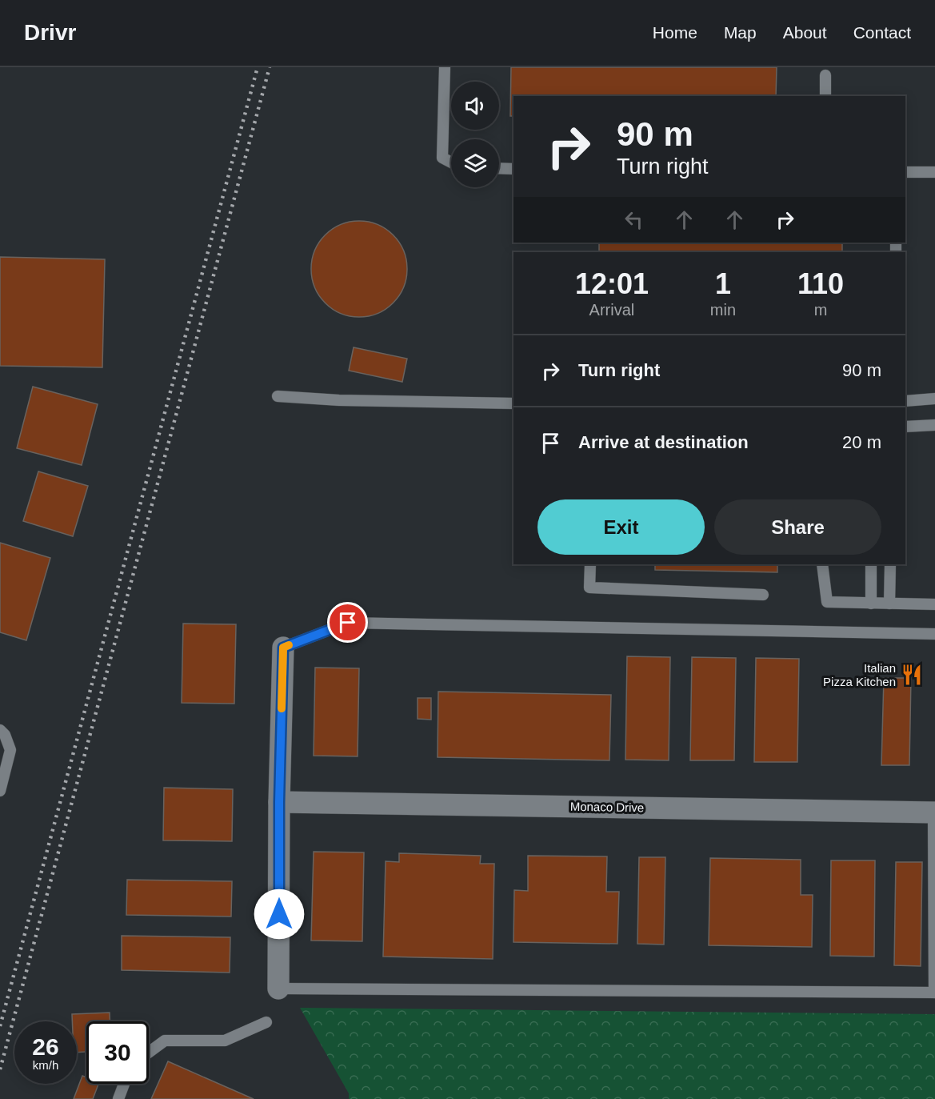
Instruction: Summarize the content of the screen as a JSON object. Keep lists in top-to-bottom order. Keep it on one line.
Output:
{"streets":{"street":["Monaco Drive"]},"places":{"restaurant":["Italian Pizza Kitchen"]},"page":{"header":"Drivr","nav":["Home","Map","About","Contact"],"turn":["90 m","Turn right"],"eta":["12:01","Arrival","1","min","110","m"],"list":[{"name":"Turn right","value":"90 m"},{"name":"Arrive at destination","value":"20 m"}],"buttons":["Exit","Share"],"speed":"26 km/h","limit":"30"}}
